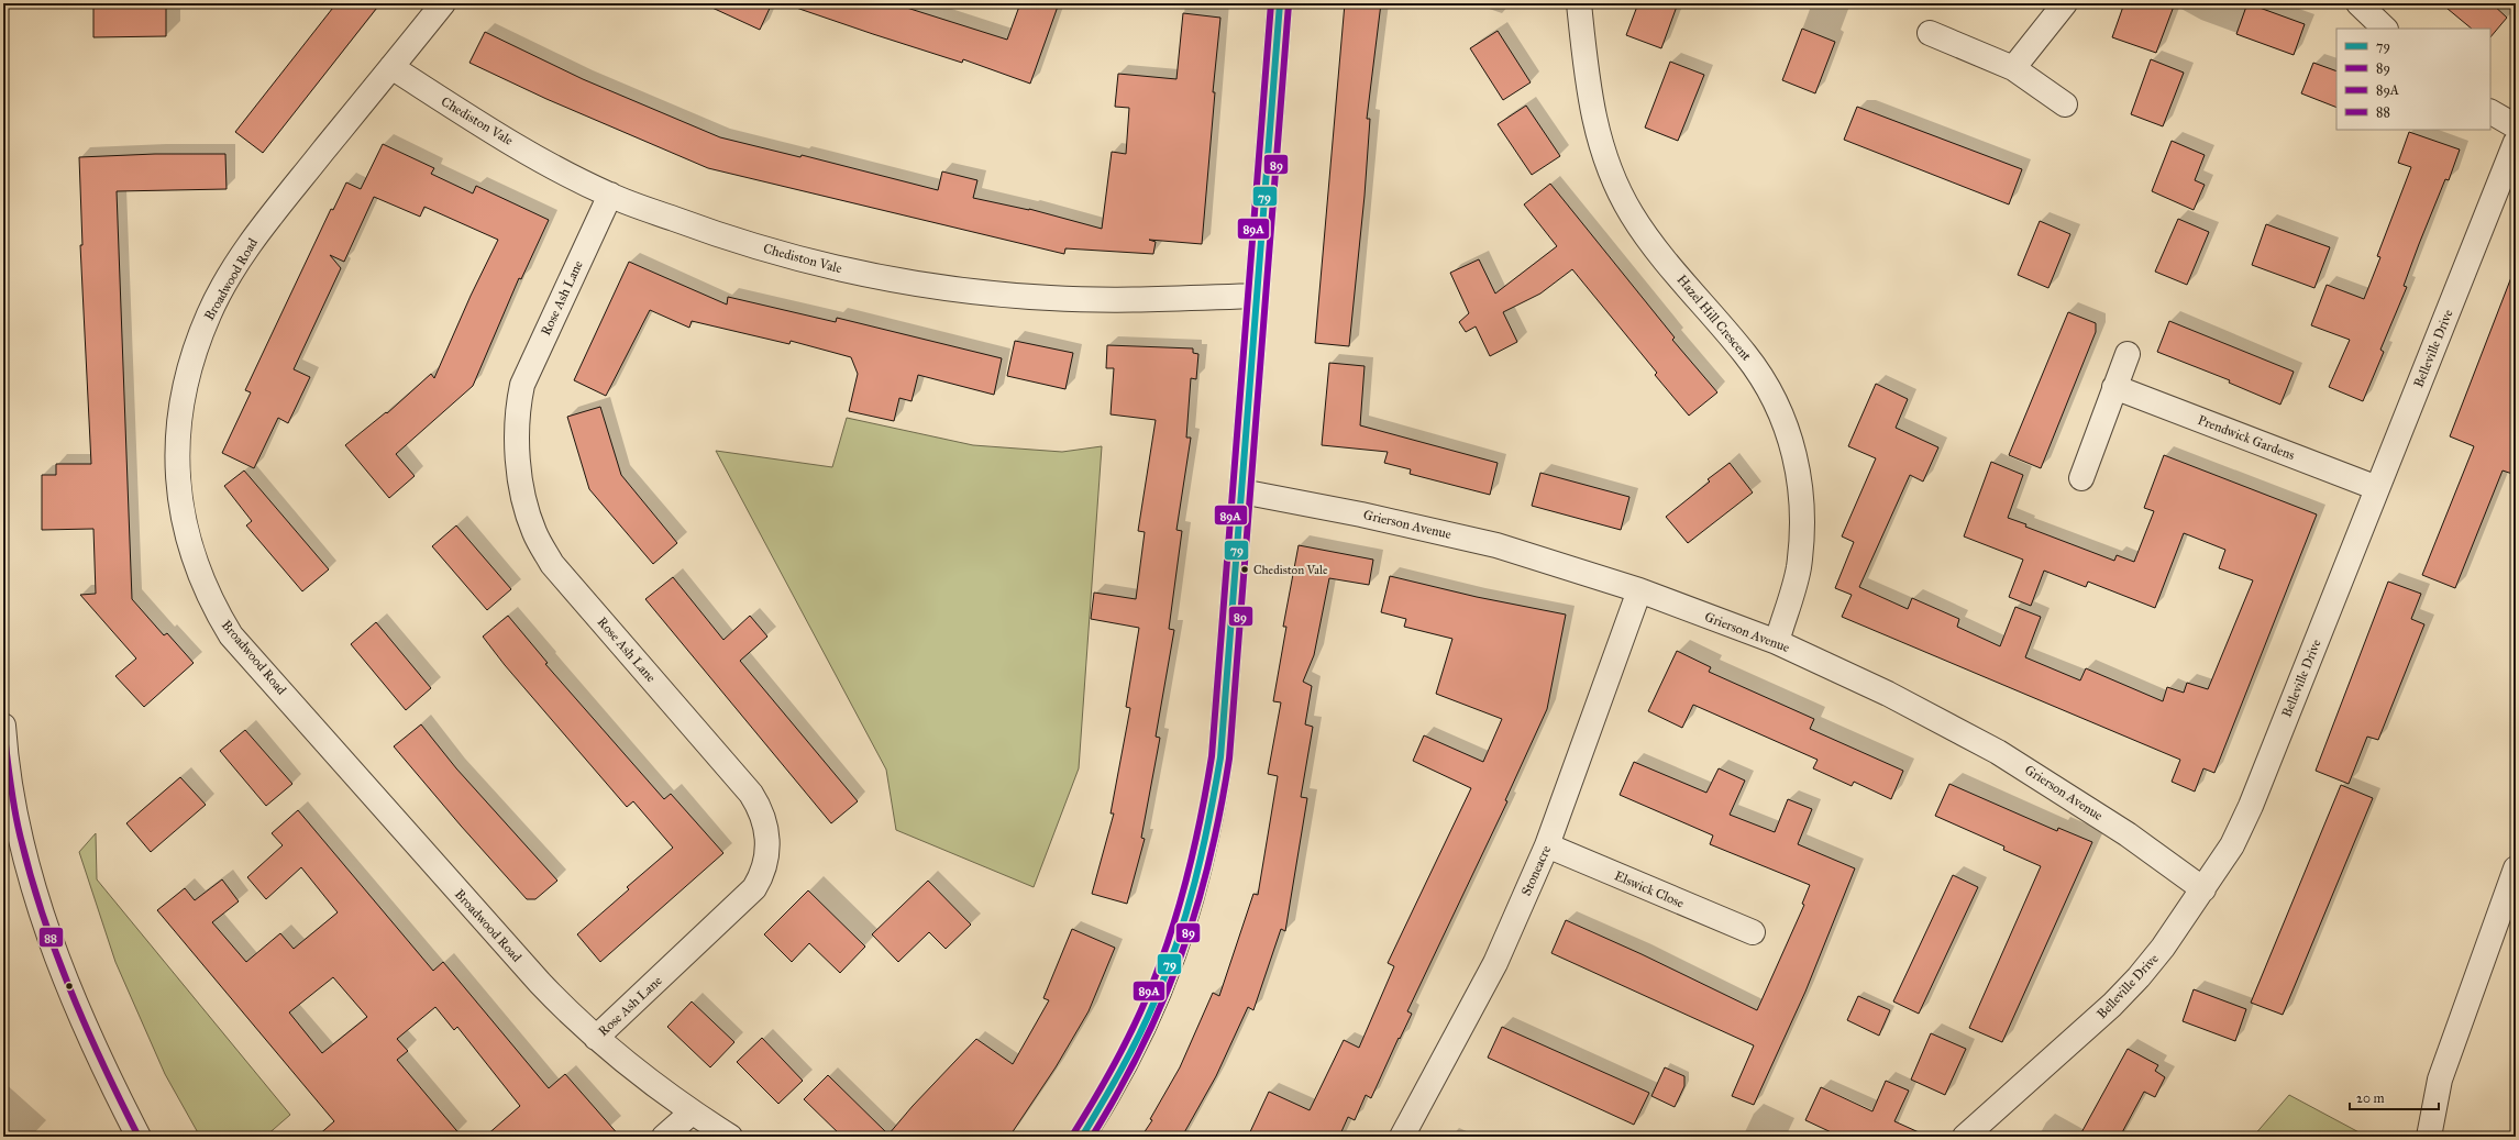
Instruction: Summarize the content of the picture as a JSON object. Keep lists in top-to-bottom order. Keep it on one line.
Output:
{"streets":{"street":["Chediston Vale","Broadwood Road","Rose Ash Lane","Hazel Hill Crescent","Belleville Drive","Prendwick Gardens","Grierson Avenue","Stoneacre","Elswick Close"]},"crossings":[["Chediston Vale","Broadwood Road"],["Chediston Vale","Rose Ash Lane"],["Broadwood Road","Rose Ash Lane"],["Hazel Hill Crescent","Grierson Avenue"],["Belleville Drive","Prendwick Gardens"],["Belleville Drive","Grierson Avenue"],["Grierson Avenue","Stoneacre"],["Stoneacre","Elswick Close"]],"places":["Chediston Vale"],"lines":["transit line 79","transit line 89A","transit line 89","transit line 88"],"legend":["79","89","89A","88"],"scale_bar":"20 m"}
